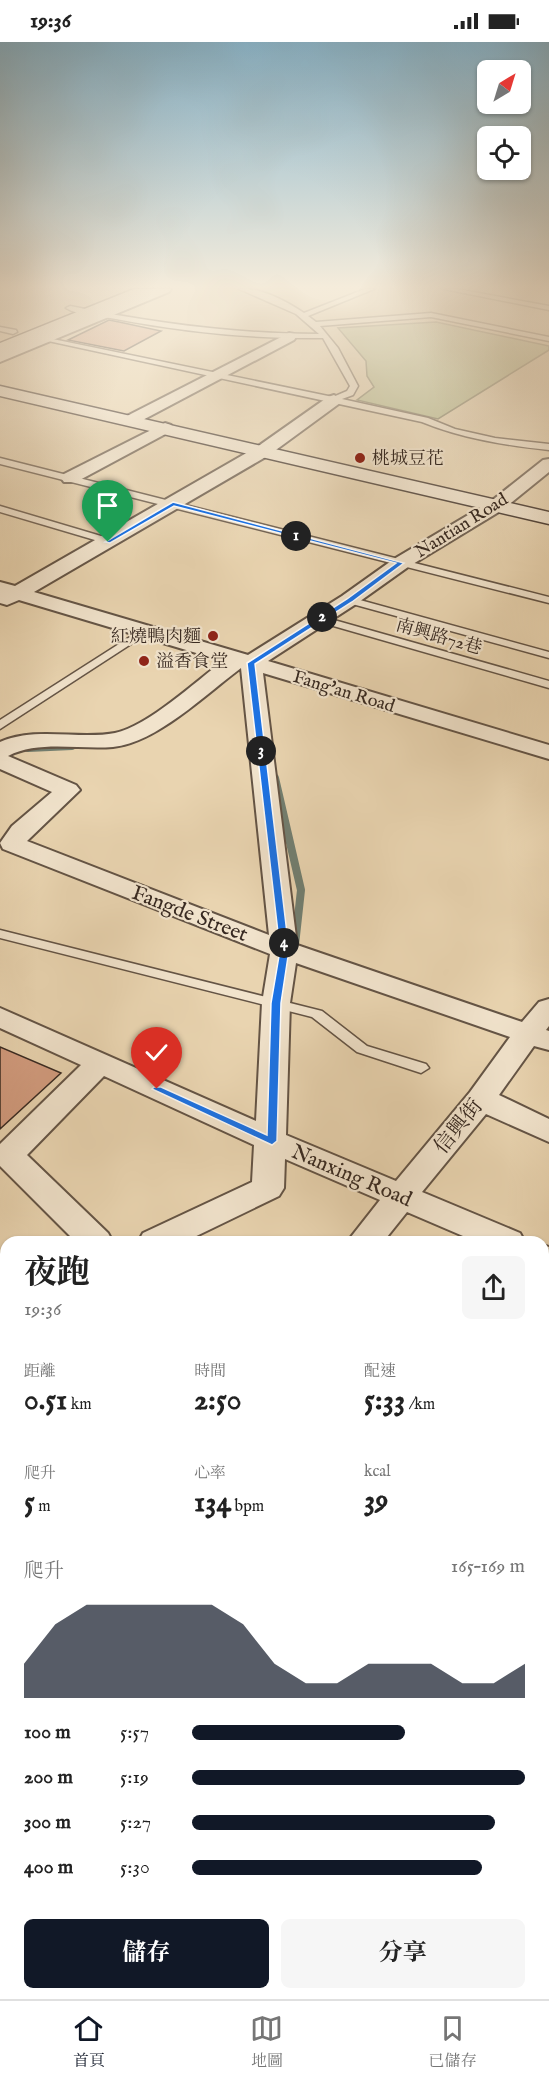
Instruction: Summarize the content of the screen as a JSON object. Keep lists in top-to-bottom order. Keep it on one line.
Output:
{"streets":{"street":["Nantian Road","Fang'an Road","Fangde Street","信興街","Nanxing Road"],"lane":["南興路72巷"]},"crossings":[["Nantian Road","南興路72巷"],["Nantian Road","Fang'an Road"],["Fangde Street","信興街"],["信興街","Nanxing Road"]],"places":["桃城豆花","紅燒鴨肉麵","溢香食堂"],"north":"top right","page":{"status":"19:36","pins":["1","2","3","4"],"heading":["夜跑","19:36"],"stats":[["距離","0.51 km"],["時間","2:50"],["配速","5:33 /km"],["爬升","5 m"],["心率","134 bpm"],["kcal","39"]],"chart":["爬升","165–169 m"],"list":[{"name":"100 m","note":"5:57"},{"name":"200 m","note":"5:19"},{"name":"300 m","note":"5:27"},{"name":"400 m","note":"5:30"}],"buttons":["儲存","分享"],"tabs":["首頁","地圖","已儲存"]}}
